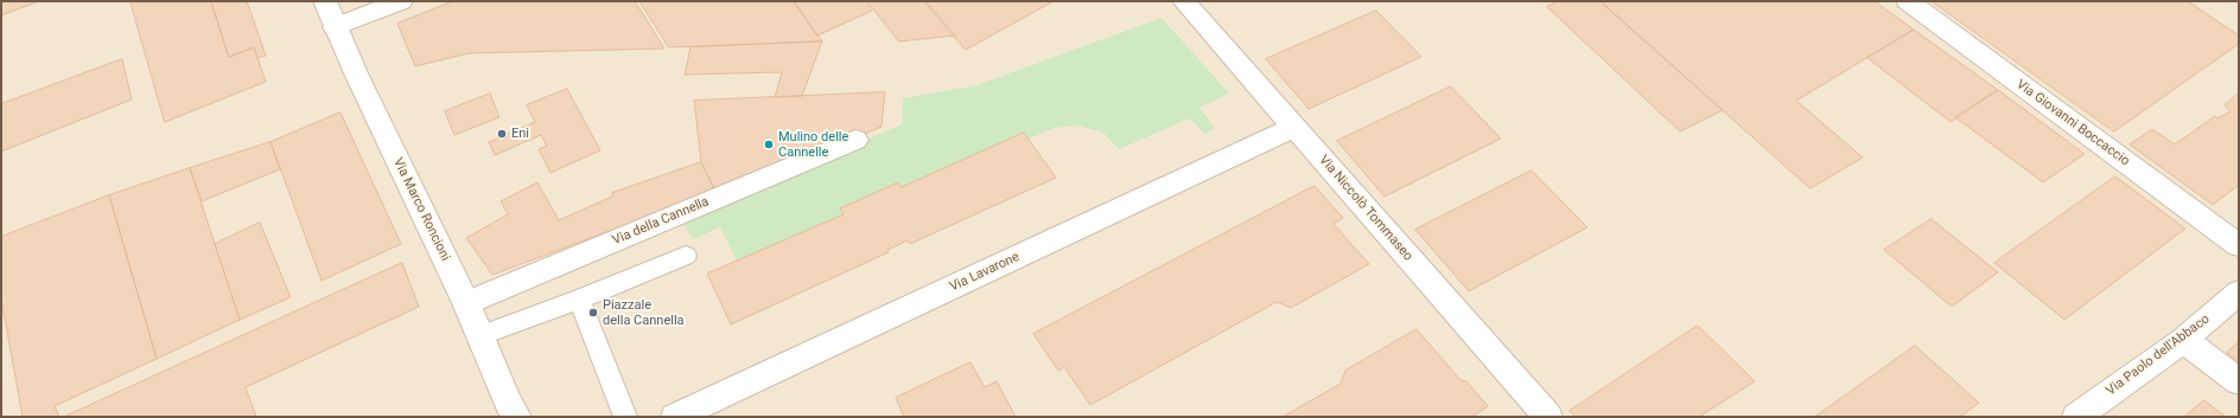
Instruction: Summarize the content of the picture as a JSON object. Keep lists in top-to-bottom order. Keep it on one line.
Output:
{"streets":{"street":["Via Giovanni Boccaccio","Via Niccolò Tommaseo","Via Marco Roncioni","Via della Cannella","Via Lavarone","Via Paolo dell'Abbaco"]},"crossings":[["Via Niccolò Tommaseo","Via Lavarone"],["Via Marco Roncioni","Via della Cannella"]],"places":["Eni","Mulino delle Cannelle","Piazzale della Cannella"]}
